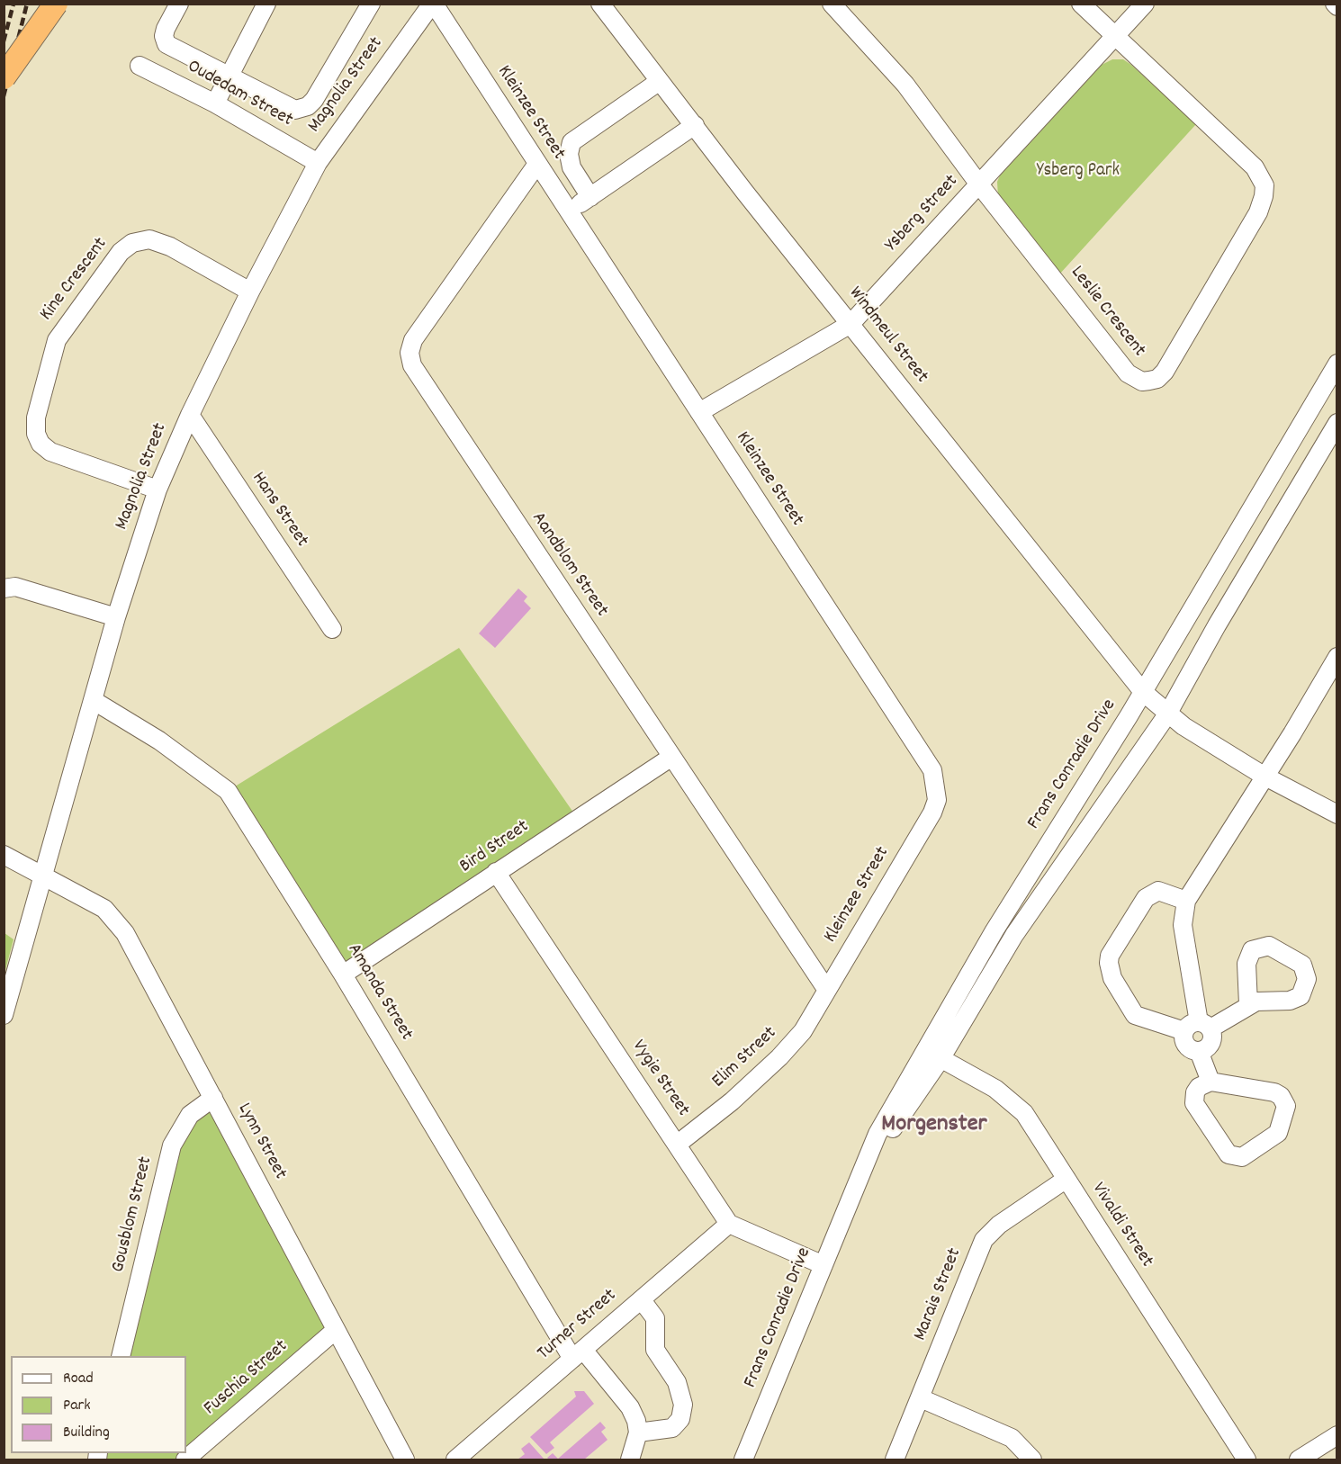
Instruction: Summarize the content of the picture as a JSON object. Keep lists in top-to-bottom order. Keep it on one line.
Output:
{"streets":{"street":["Magnolia Street","Oudedam Street","Kleinzee Street","Ysberg Street","Kine Crescent","Leslie Crescent","Windmeul Street","Hans Street","Aandblom Street","Frans Conradie Drive","Bird Street","Amanda Street","Elim Street","Vygie Street","Lynn Street","Gousblom Street","Vivaldi Street","Marais Street","Turner Street","Fuschia Street"]},"crossings":[["Magnolia Street","Oudedam Street"],["Magnolia Street","Kleinzee Street"],["Magnolia Street","Kine Crescent"],["Magnolia Street","Hans Street"],["Magnolia Street","Amanda Street"],["Magnolia Street","Lynn Street"],["Kleinzee Street","Ysberg Street"],["Kleinzee Street","Aandblom Street"],["Kleinzee Street","Elim Street"],["Ysberg Street","Leslie Crescent"],["Ysberg Street","Windmeul Street"],["Windmeul Street","Frans Conradie Drive"],["Aandblom Street","Bird Street"],["Aandblom Street","Elim Street"],["Frans Conradie Drive","Vivaldi Street"],["Bird Street","Amanda Street"],["Bird Street","Vygie Street"],["Amanda Street","Turner Street"],["Elim Street","Vygie Street"],["Vygie Street","Turner Street"],["Lynn Street","Gousblom Street"],["Lynn Street","Fuschia Street"],["Vivaldi Street","Marais Street"]],"districts":["Morgenster"],"parks":["Ysberg Park"],"legend":["Road","Park","Building"]}
